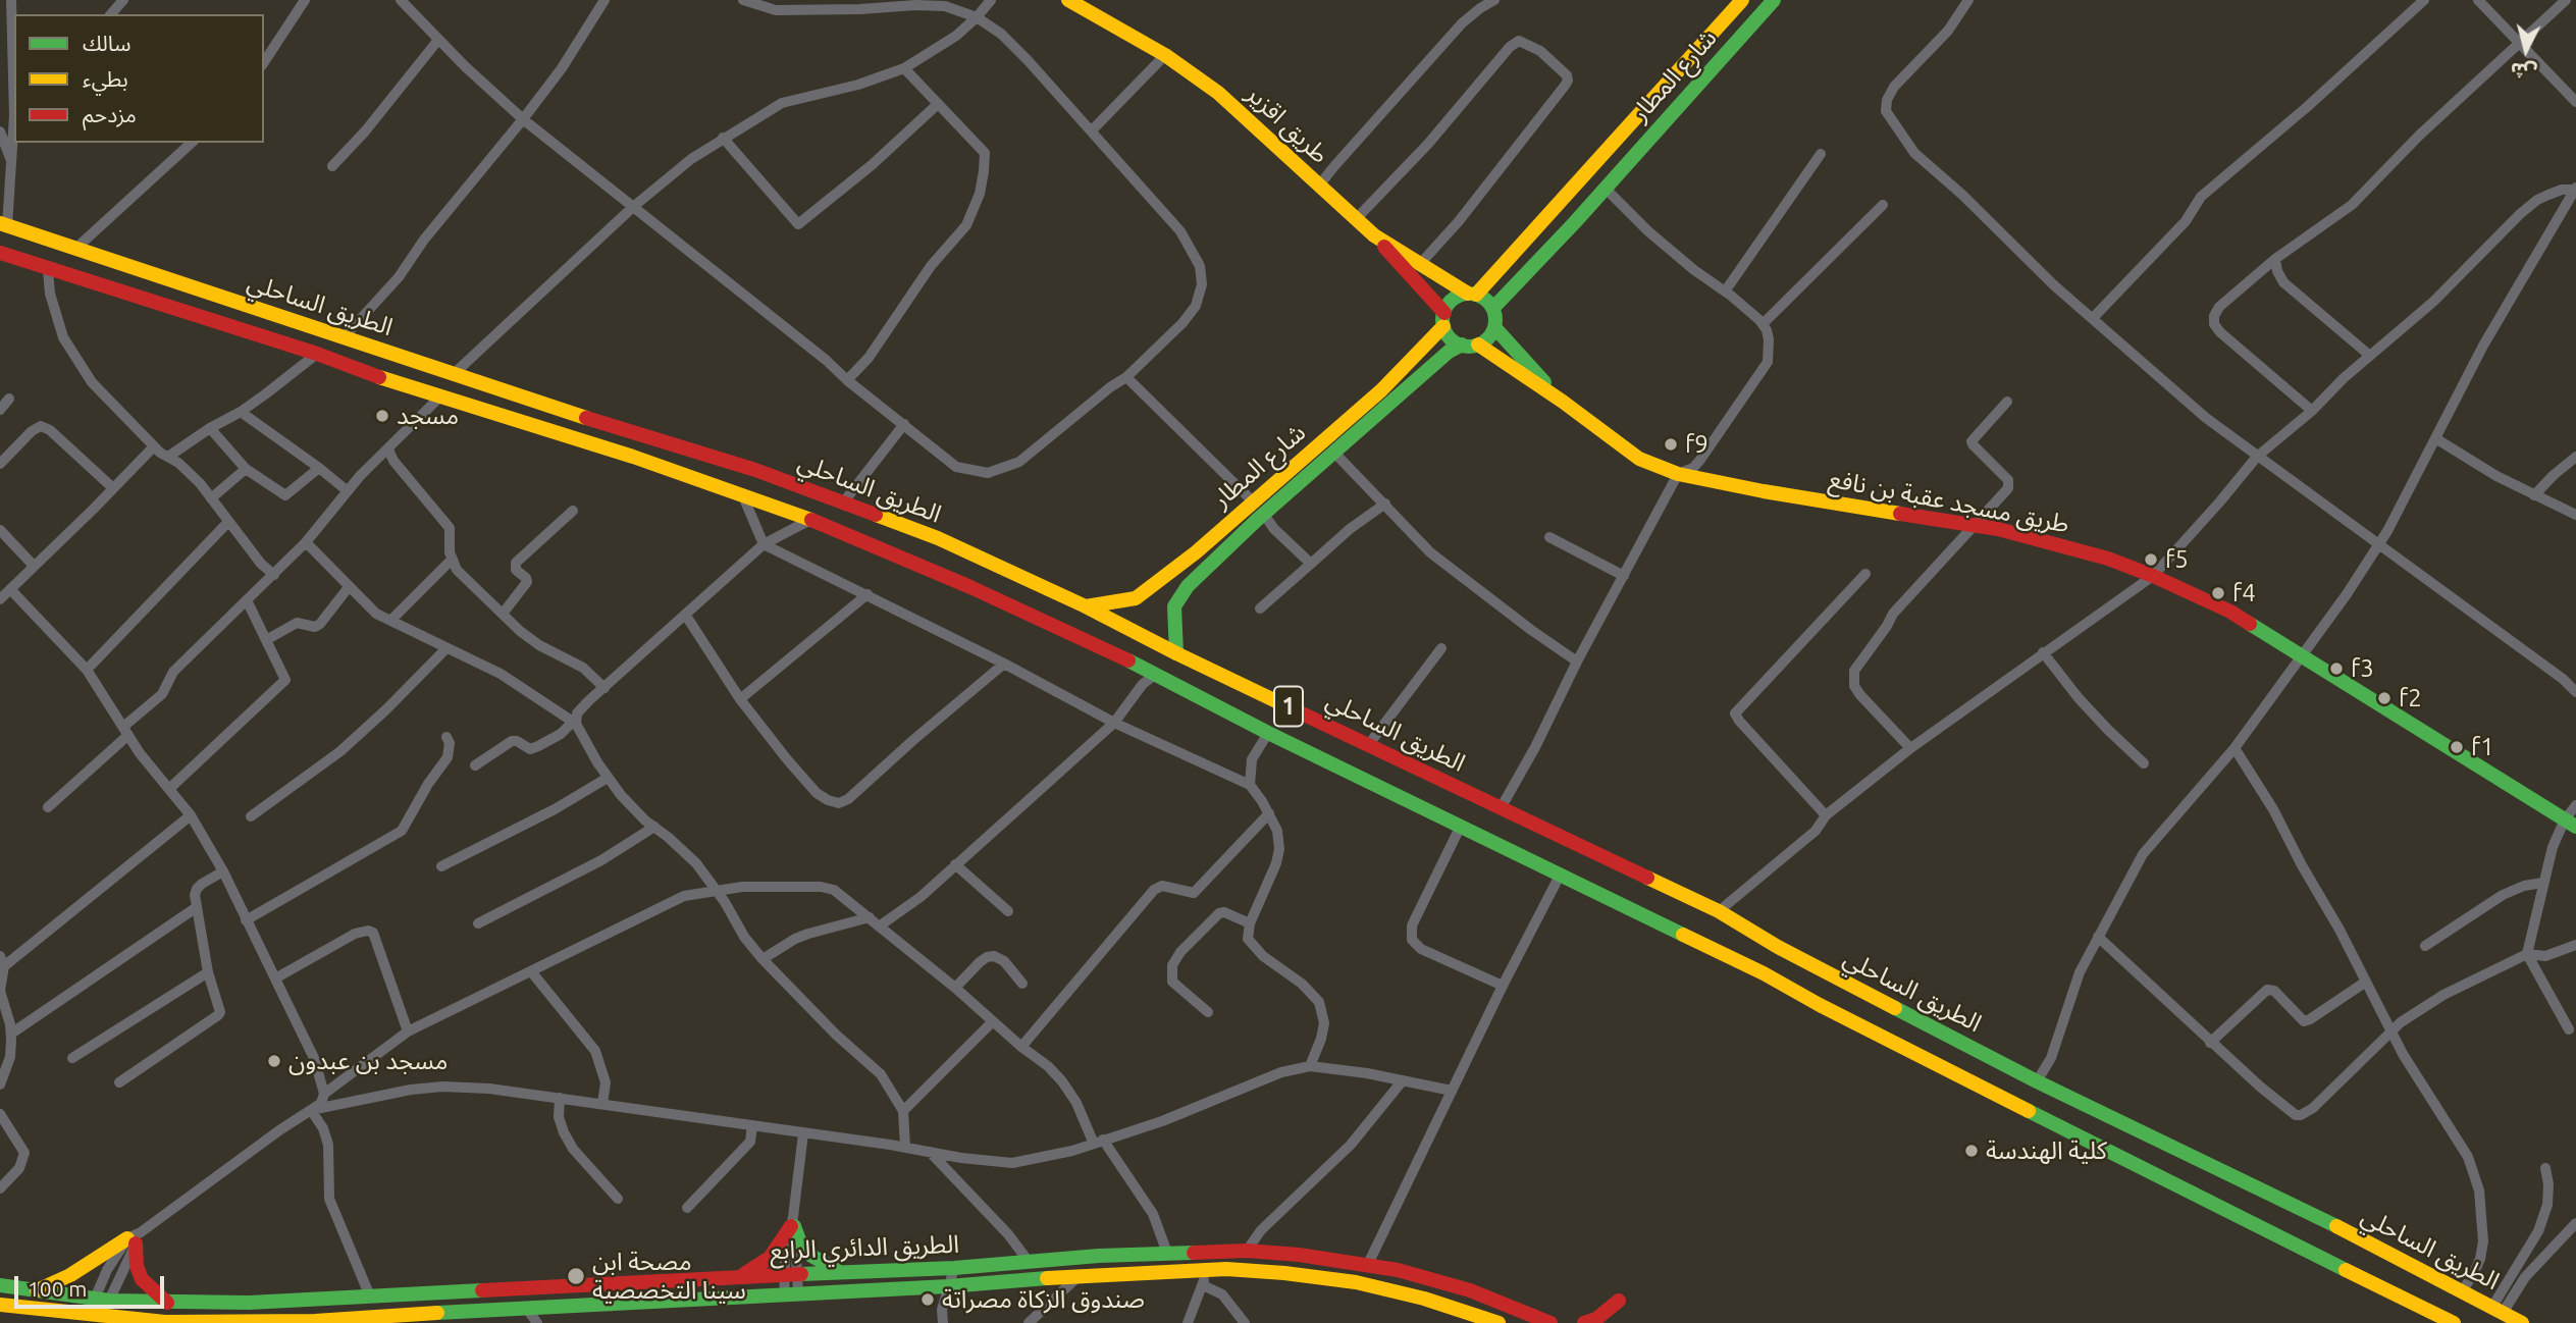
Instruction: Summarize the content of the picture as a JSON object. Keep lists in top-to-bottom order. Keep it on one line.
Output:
{"streets":{"main road":["شارع المطار","طريق اقزير","الطريق الساحلي","طريق مسجد عقبة بن نافع","1","الطريق الدائري الرابع"]},"crossings":[["شارع المطار","طريق اقزير"],["شارع المطار","الطريق الساحلي"],["شارع المطار","طريق مسجد عقبة بن نافع"],["طريق اقزير","طريق مسجد عقبة بن نافع"]],"places":["مسجد","f9","f5","f4","f3","f2","f1","مسجد بن عبدون","كلية الهندسة","مصحة ابن سينا التخصصية","صندوق الزكاة مصراتة"],"legend":["سالك","بطيء","مزدحم"],"scale_bar":"100 m","north":"bottom"}
